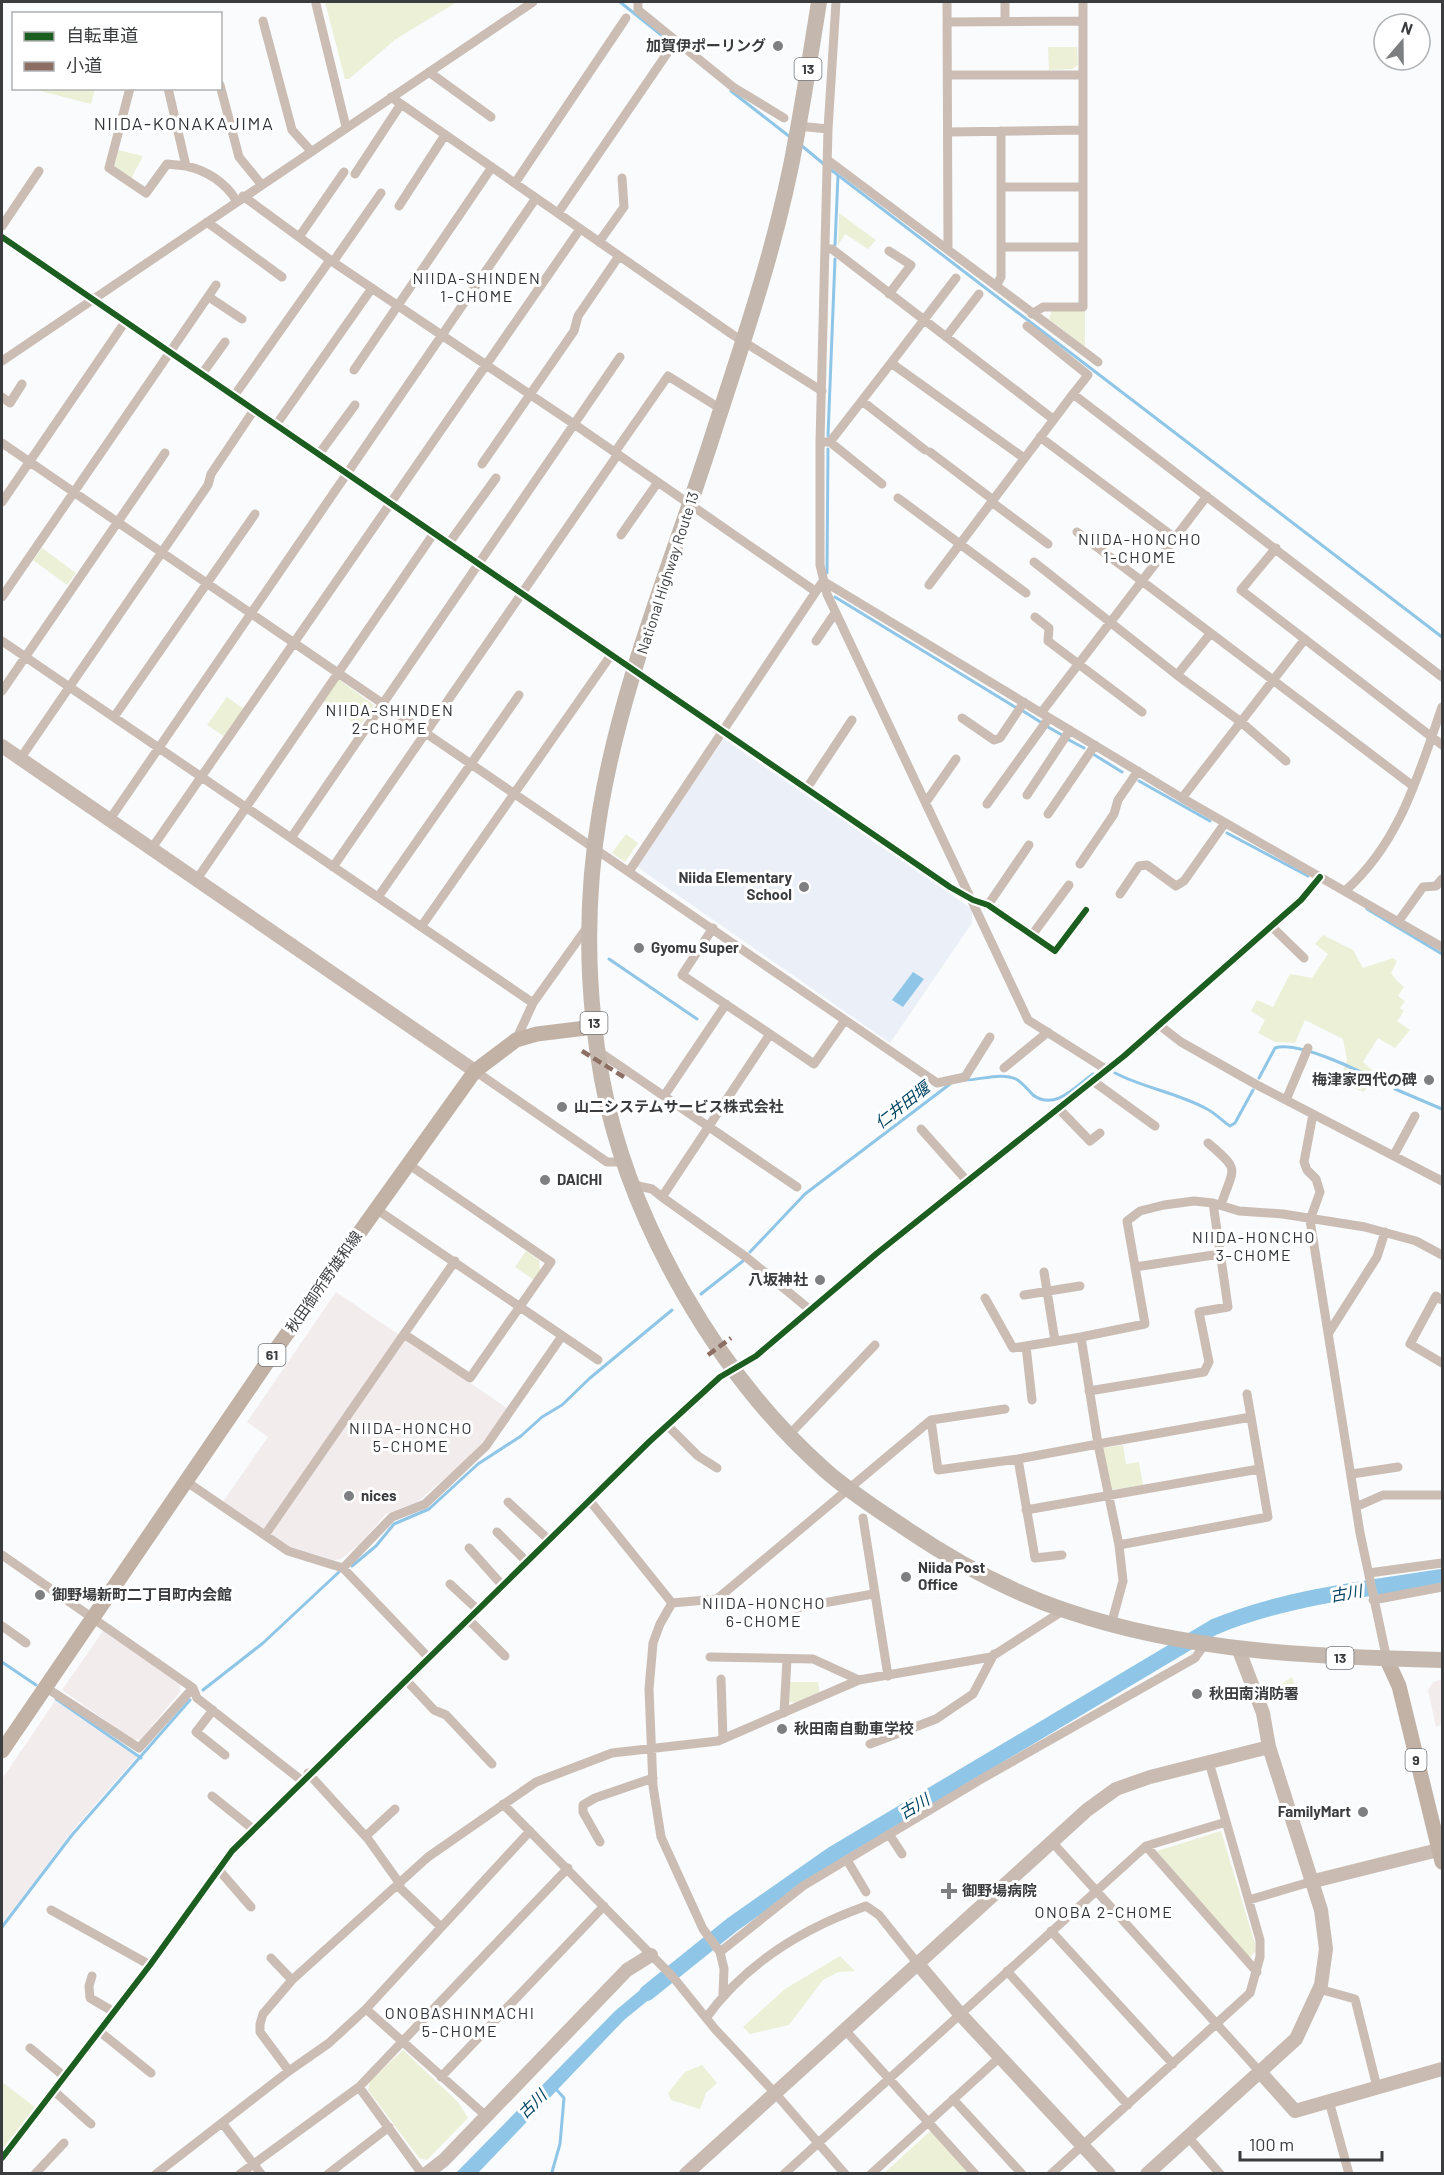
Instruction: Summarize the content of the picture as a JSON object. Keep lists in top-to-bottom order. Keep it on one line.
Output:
{"streets":{"highway":["13","National Highway Route 13"],"main road":["秋田御所野雄和線","61","9"]},"crossings":[["National Highway Route 13","秋田御所野雄和線"],["National Highway Route 13","9"]],"districts":["NIIDA-KONAKAJIMA","NIIDA-SHINDEN 1-CHOME","NIIDA-HONCHO 1-CHOME","NIIDA-SHINDEN 2-CHOME","NIIDA-HONCHO 3-CHOME","NIIDA-HONCHO 5-CHOME","NIIDA-HONCHO 6-CHOME","ONOBA 2-CHOME","ONOBASHINMACHI 5-CHOME"],"water":["仁井田堰","古川"],"places":{"other":["加賀伊ポーリング","Niida Elementary School","Gyomu Super","梅津家四代の碑","山二システムサービス株式会社","DAICHI","八坂神社","nices","Niida Post Office","御野場新町二丁目町内会館","秋田南消防署","秋田南自動車学校","FamilyMart"],"health":["御野場病院"]},"legend":["自転車道","小道"],"scale_bar":"100 m","north":"top"}
